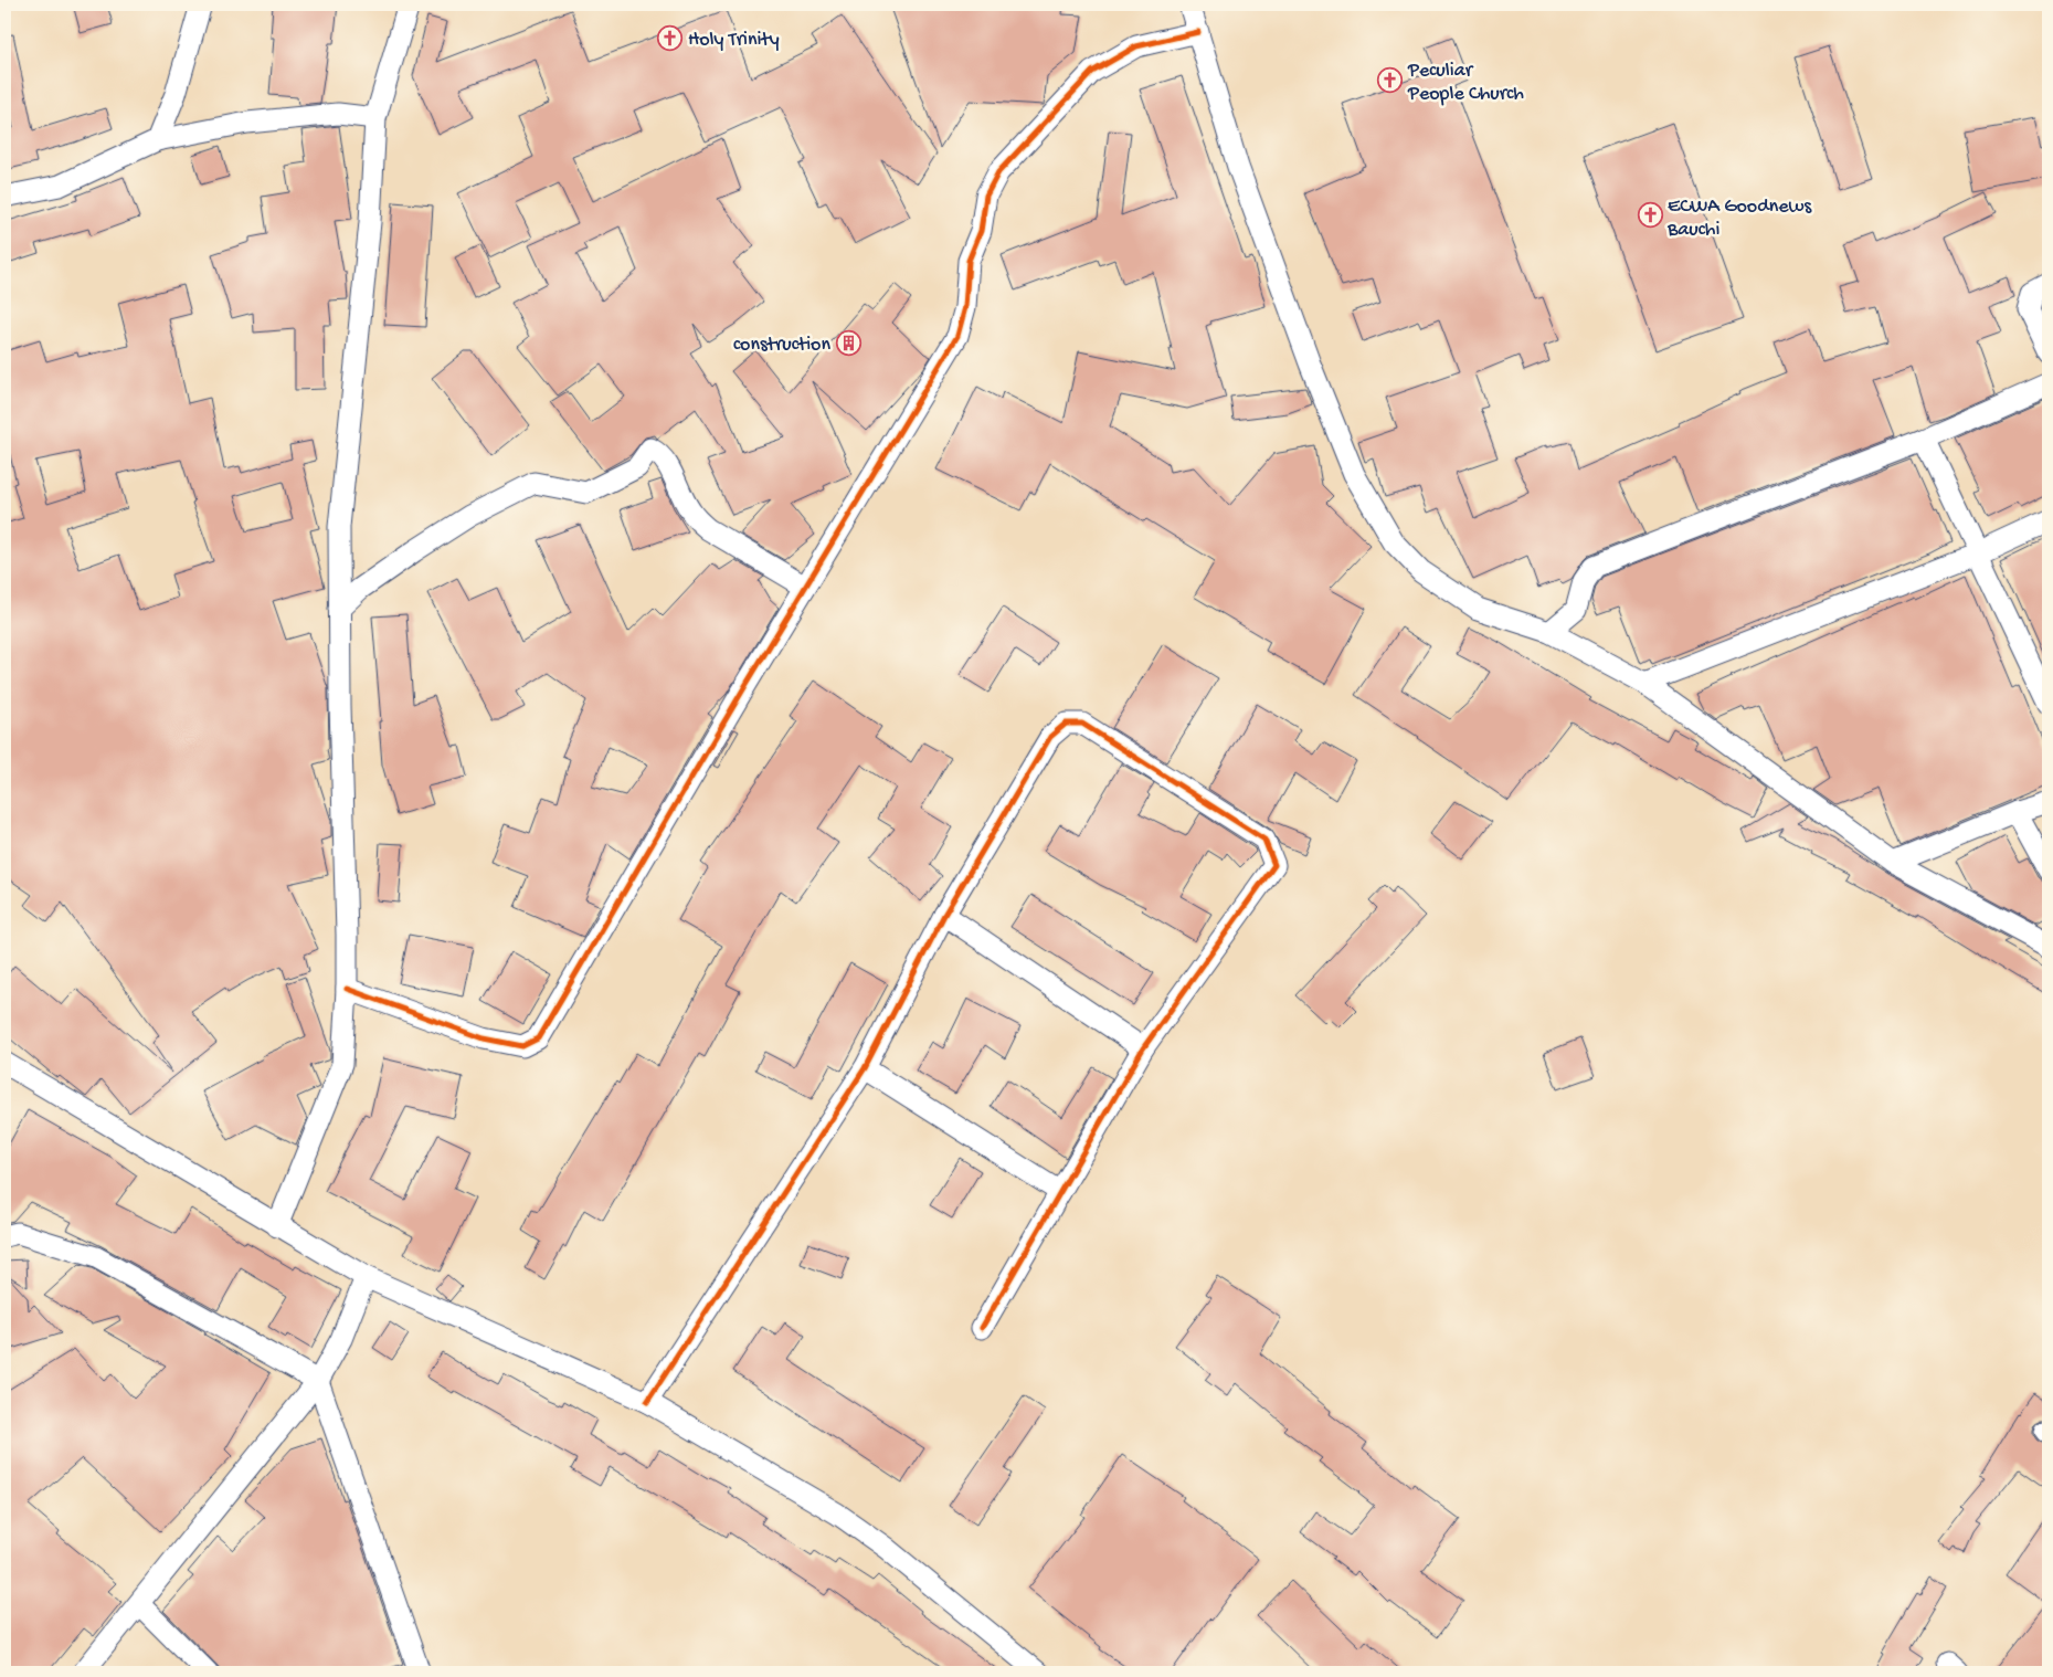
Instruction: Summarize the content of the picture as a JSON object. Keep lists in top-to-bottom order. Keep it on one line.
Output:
{"places":{"church":["Holy Trinity","Peculiar People Church","ECWA Goodnews Bauchi"],"building":["construction"]}}
